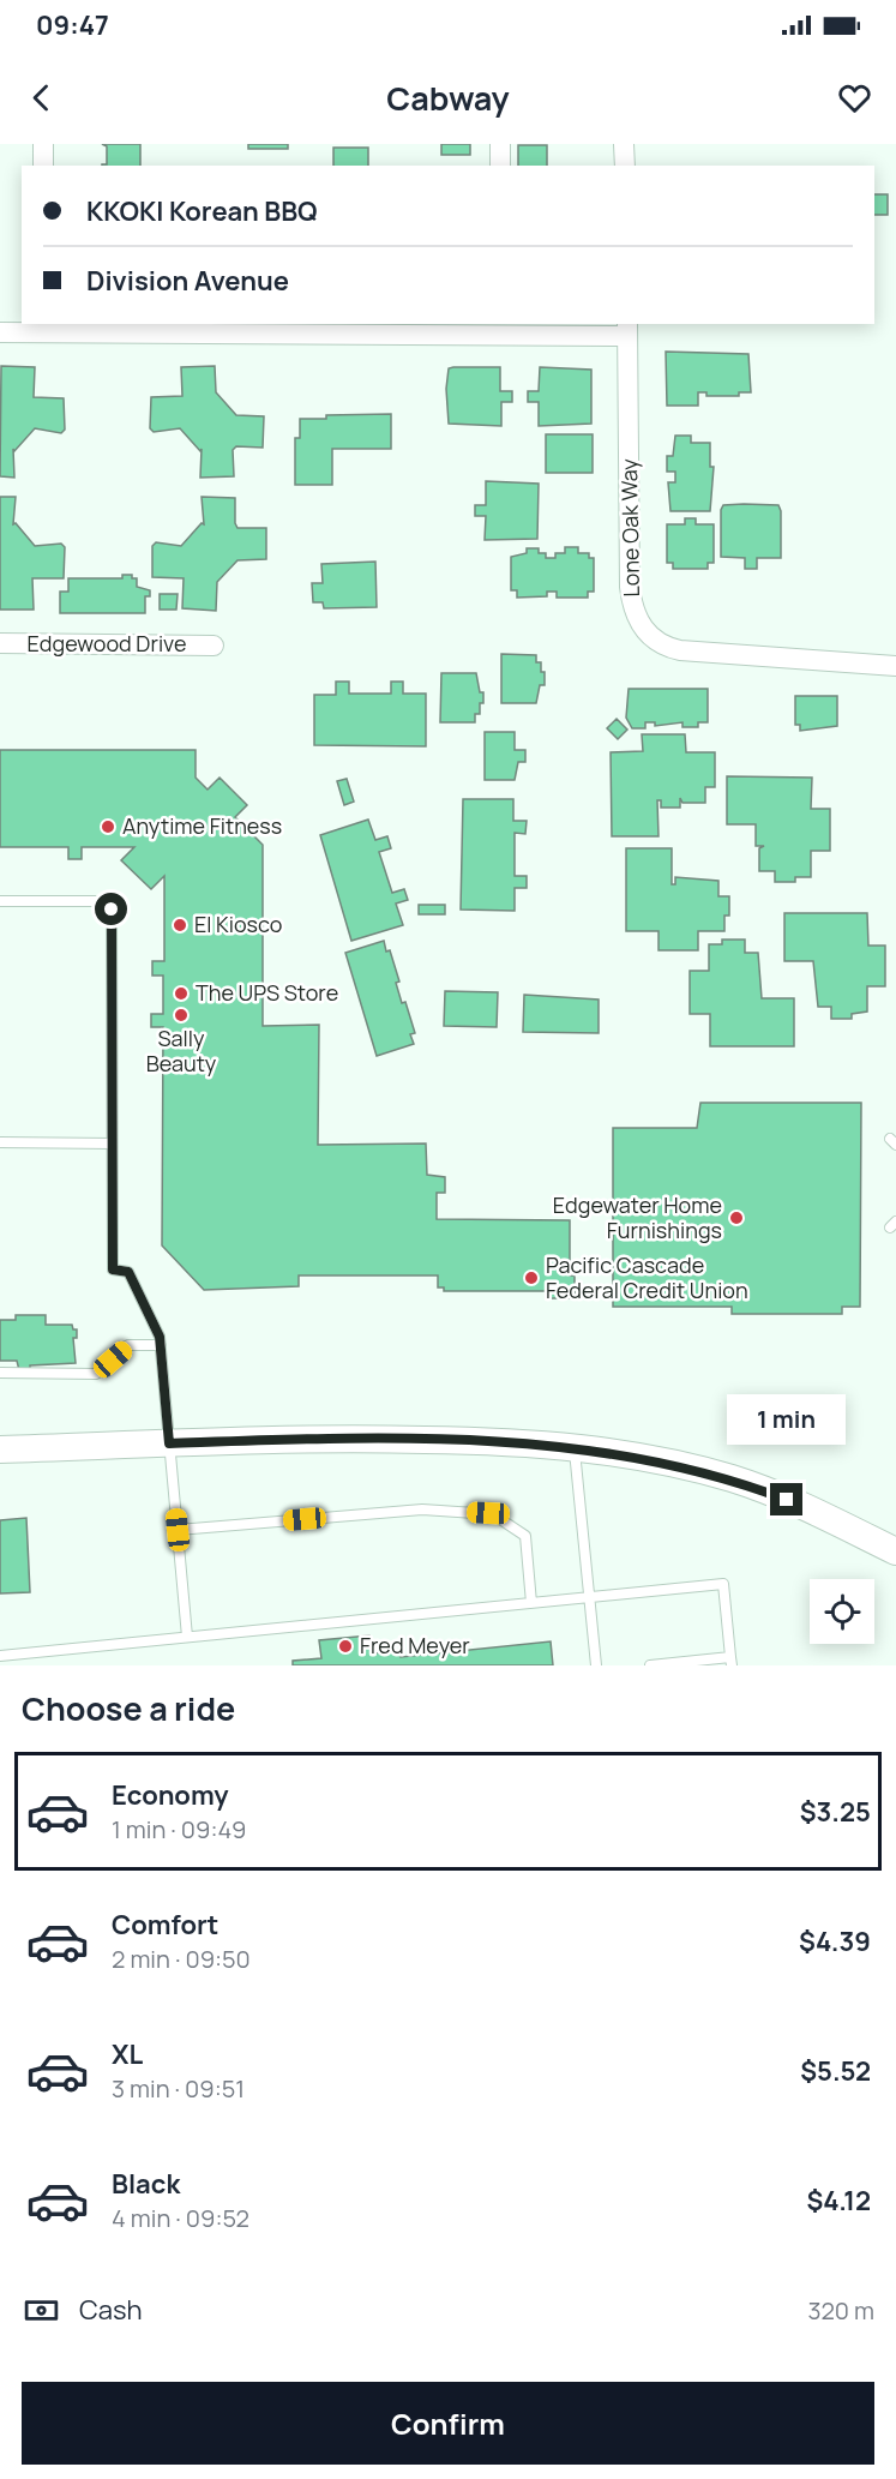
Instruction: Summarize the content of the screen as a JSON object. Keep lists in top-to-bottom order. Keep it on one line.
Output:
{"streets":{"street":["Lone Oak Way","Edgewood Drive"]},"places":["Anytime Fitness","El Kiosco","The UPS Store","Sally Beauty","Edgewater Home Furnishings","Pacific Cascade Federal Credit Union","Fred Meyer"],"page":{"status":"09:47","header":"Cabway","banner":["KKOKI Korean BBQ","Division Avenue"],"bubble":"1 min","heading":"Choose a ride","list":[{"name":"Economy","note":"1 min · 09:49","value":"$3.25"},{"name":"Comfort","note":"2 min · 09:50","value":"$4.39"},{"name":"XL","note":"3 min · 09:51","value":"$5.52"},{"name":"Black","note":"4 min · 09:52","value":"$4.12"}],"pay":["Cash","320 m"],"buttons":"Confirm"}}
